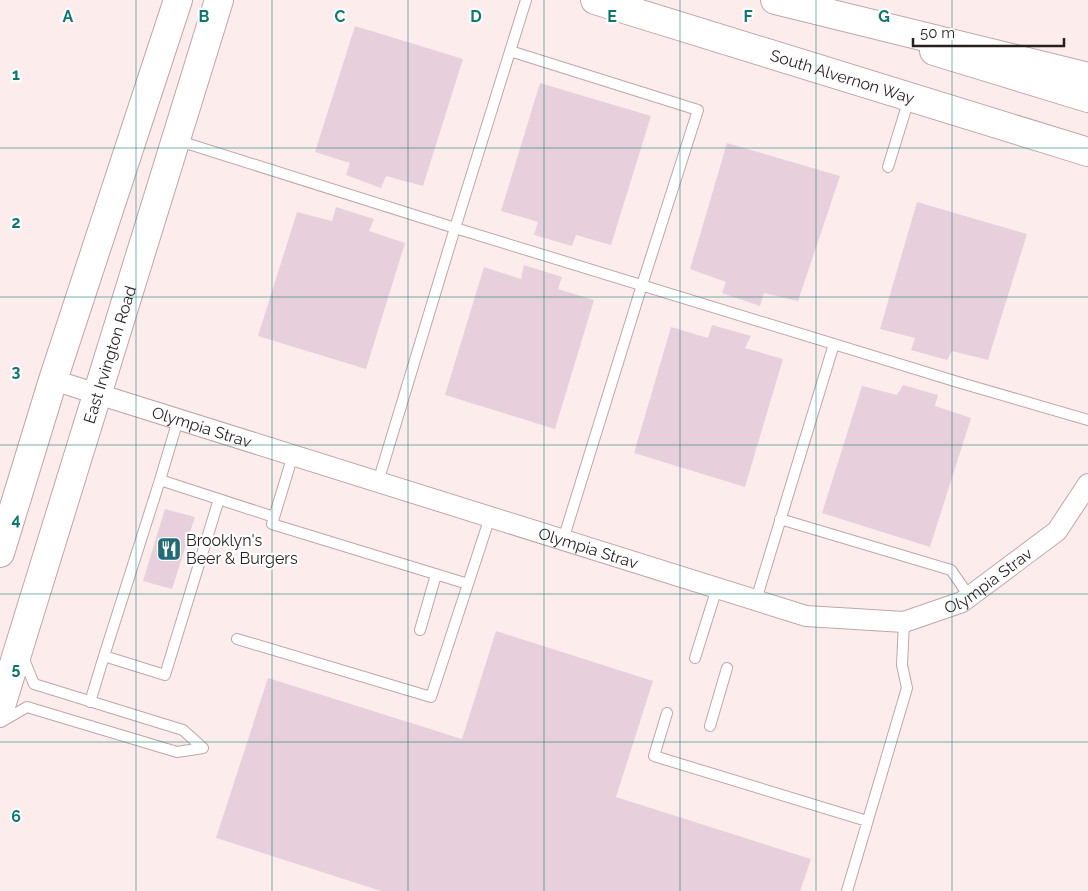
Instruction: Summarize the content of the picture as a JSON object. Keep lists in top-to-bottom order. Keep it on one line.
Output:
{"streets":{"main road":["South Alvernon Way","East Irvington Road"],"street":["Olympia Strav"]},"crossings":[["East Irvington Road","Olympia Strav"]],"places":{"restaurant":["Brooklyn's Beer & Burgers"]},"scale_bar":"50 m","grid":{"columns":["A","B","C","D","E","F","G"],"rows":["1","2","3","4","5","6"]}}
